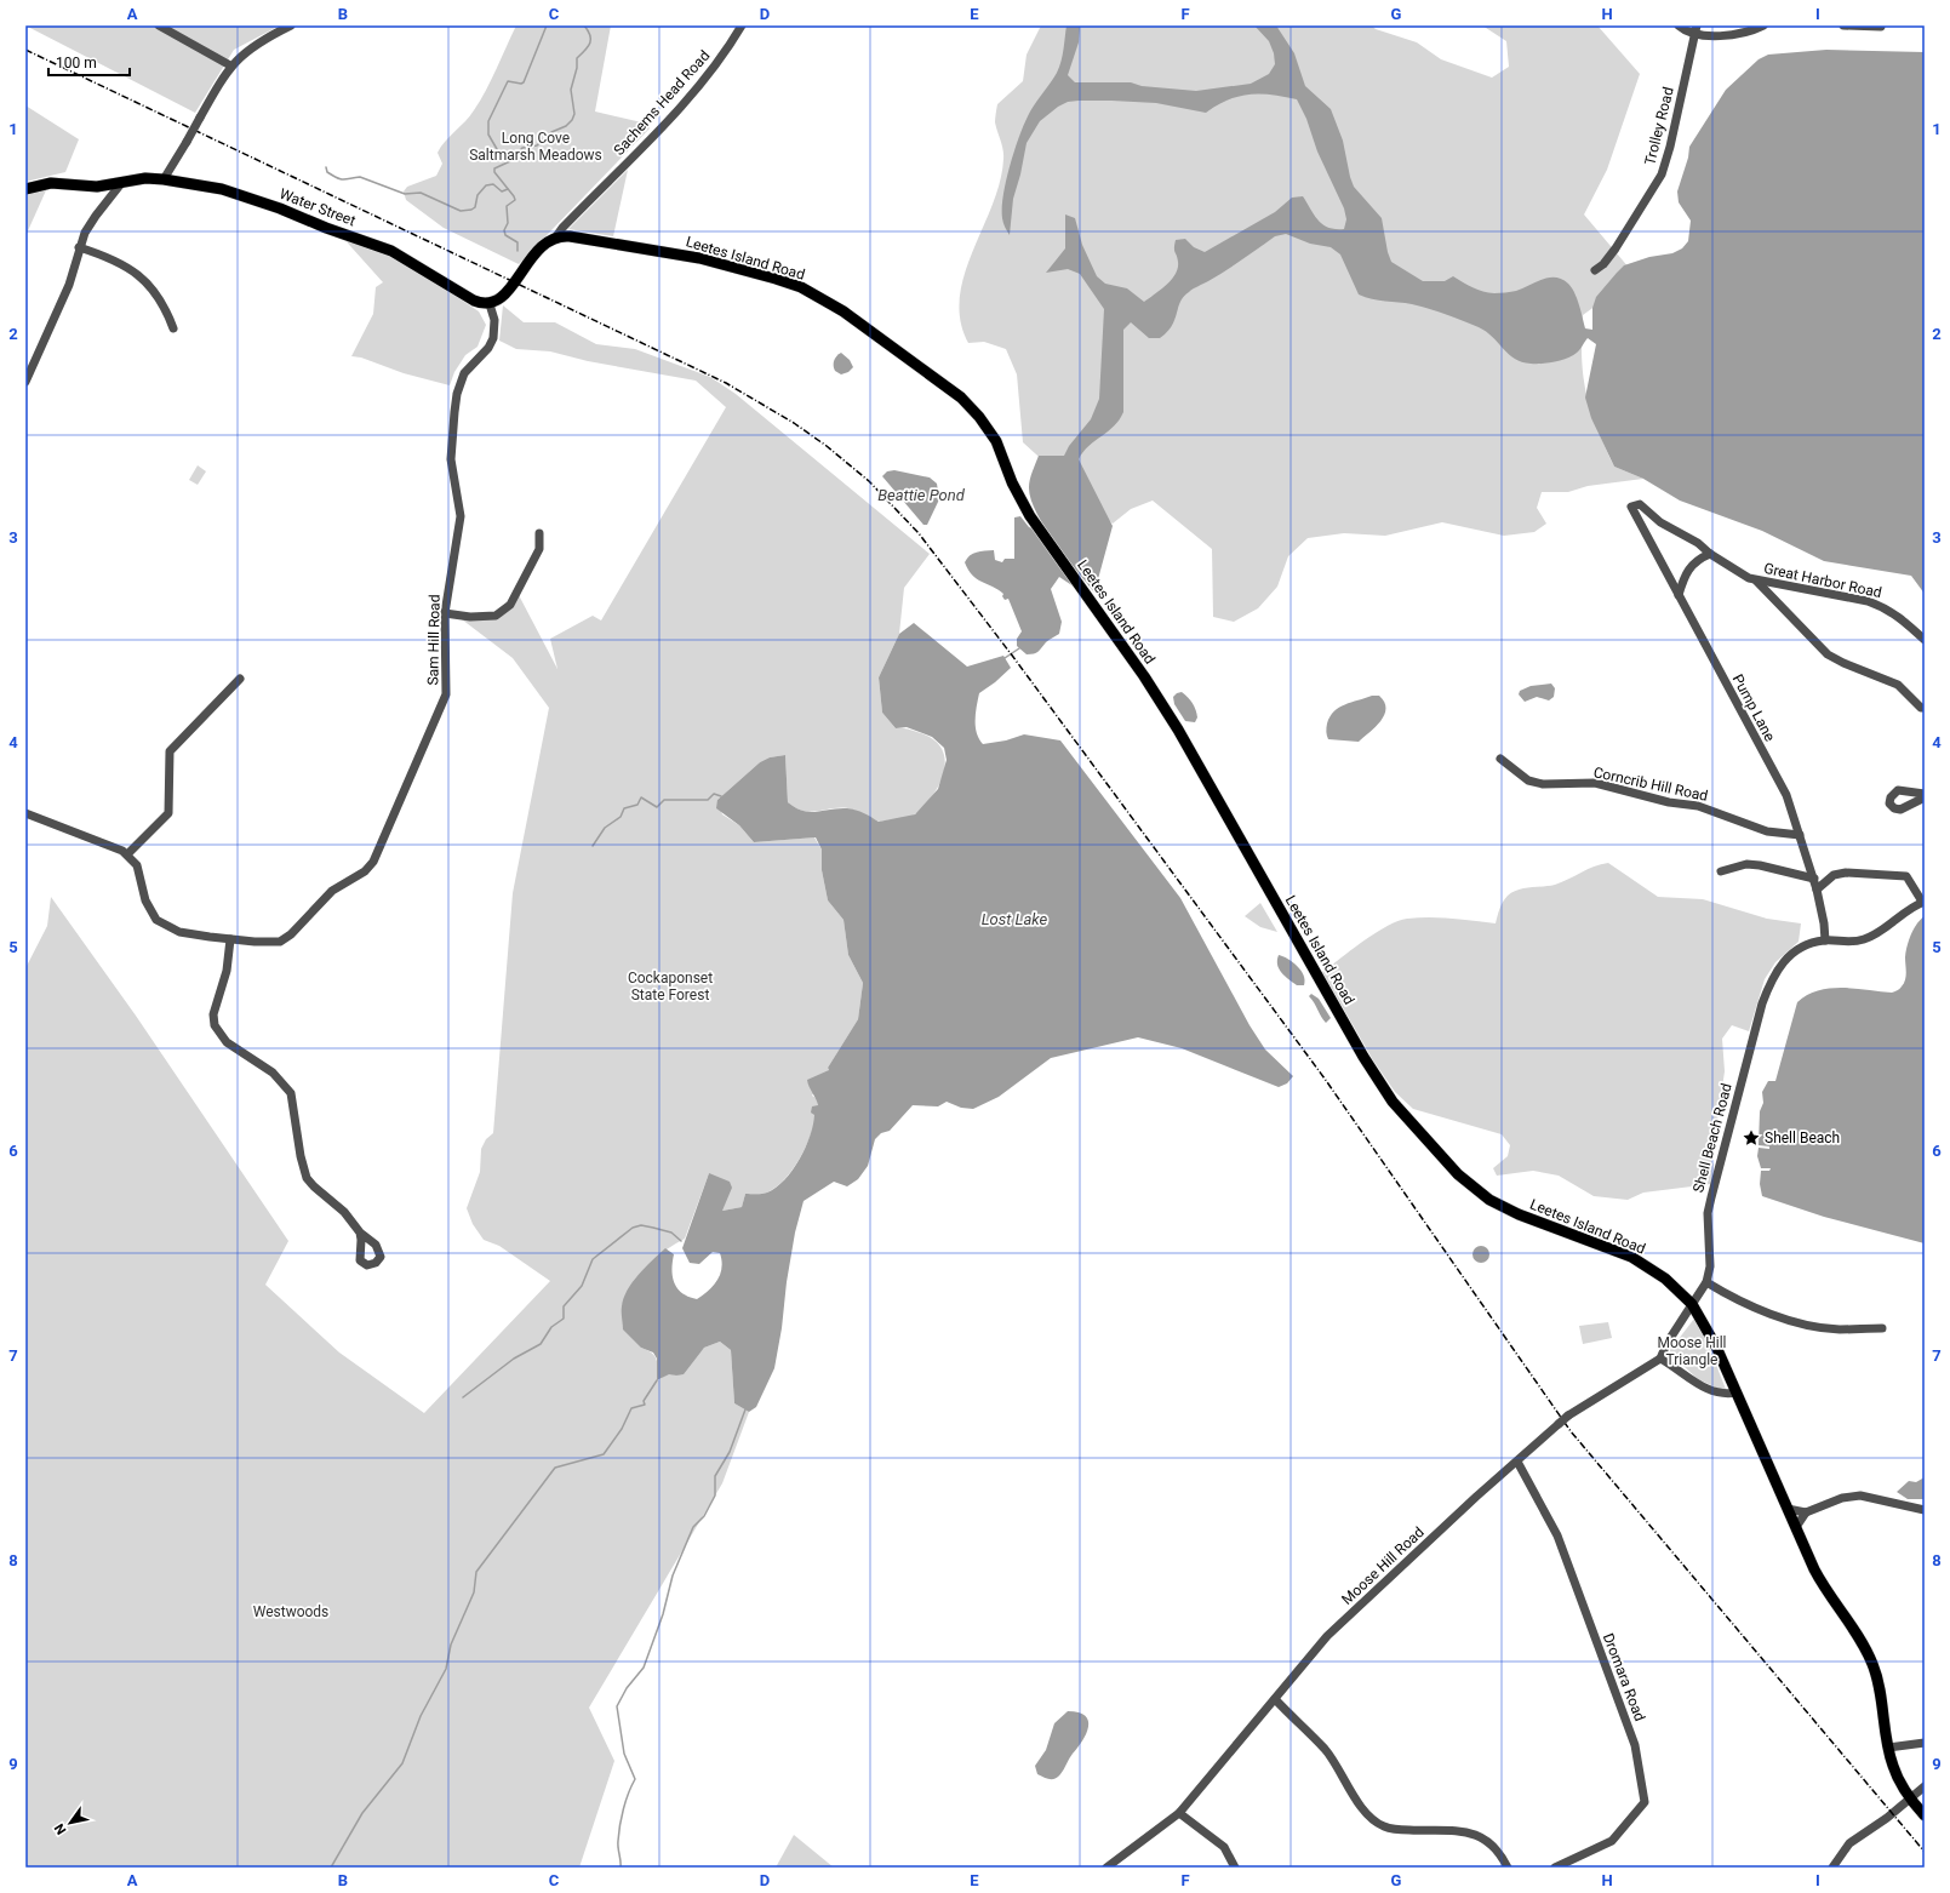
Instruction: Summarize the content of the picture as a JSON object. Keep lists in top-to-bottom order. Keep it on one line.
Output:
{"streets":{"main road":["Water Street","Leetes Island Road"],"street":["Sachems Head Road","Trolley Road","Great Harbor Road","Sam Hill Road","Pump Lane","Corncrib Hill Road","Shell Beach Road","Moose Hill Road","Dromara Road"]},"crossings":[["Sachems Head Road","Leetes Island Road"],["Water Street","Sam Hill Road"],["Leetes Island Road","Shell Beach Road"],["Great Harbor Road","Pump Lane"],["Pump Lane","Corncrib Hill Road"],["Pump Lane","Shell Beach Road"],["Moose Hill Road","Dromara Road"]],"water":["Beattie Pond","Lost Lake"],"parks":["Long Cove Saltmarsh Meadows","Cockaponset State Forest","Moose Hill Triangle","Westwoods"],"places":{"place":["Shell Beach"]},"scale_bar":"100 m","north":"bottom left","grid":{"columns":["A","B","C","D","E","F","G","H","I"],"rows":["1","2","3","4","5","6","7","8","9"]}}
